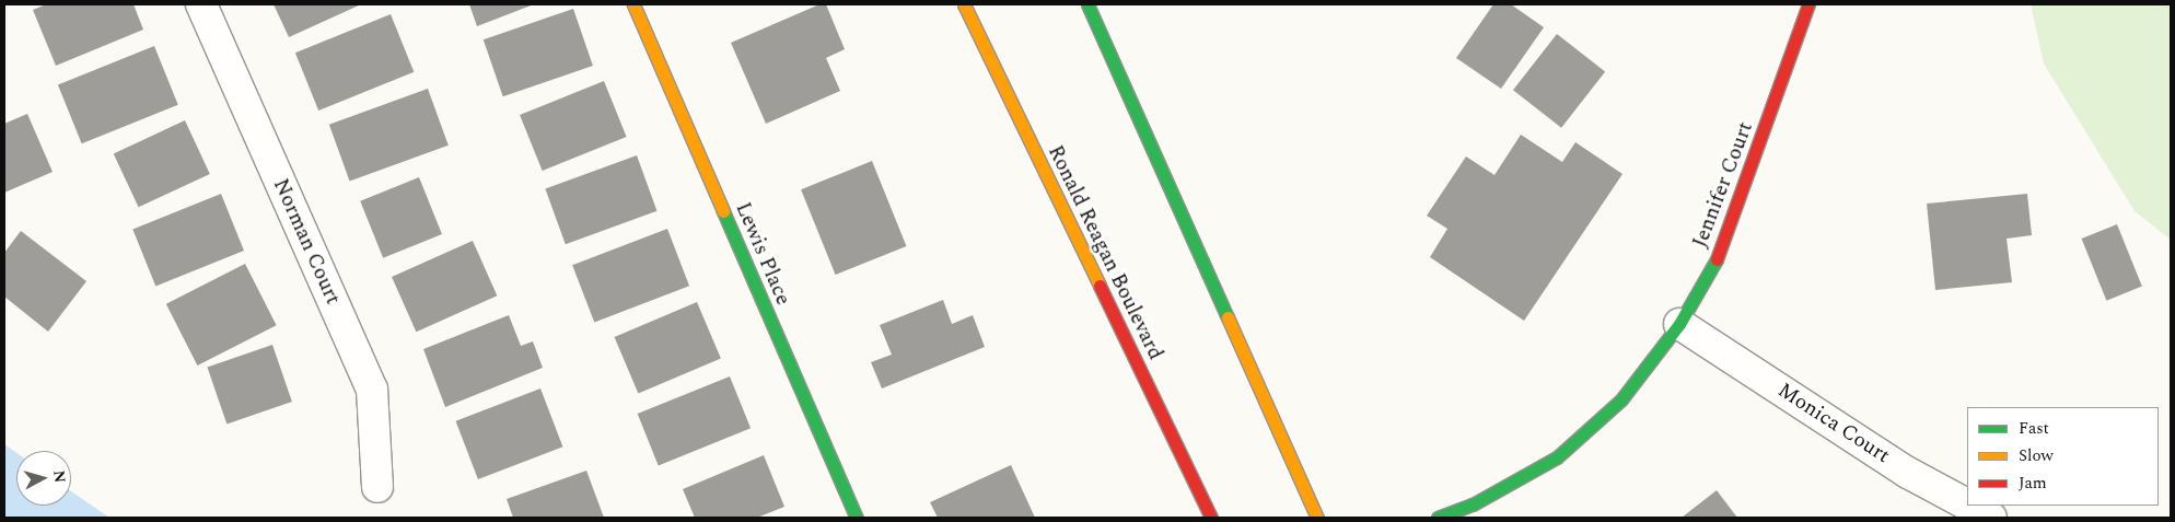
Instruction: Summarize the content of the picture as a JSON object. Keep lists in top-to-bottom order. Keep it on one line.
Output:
{"streets":{"street":["Jennifer Court","Norman Court","Ronald Reagan Boulevard","Lewis Place","Monica Court"]},"crossings":[["Jennifer Court","Monica Court"]],"legend":["Fast","Slow","Jam"],"north":"right"}
